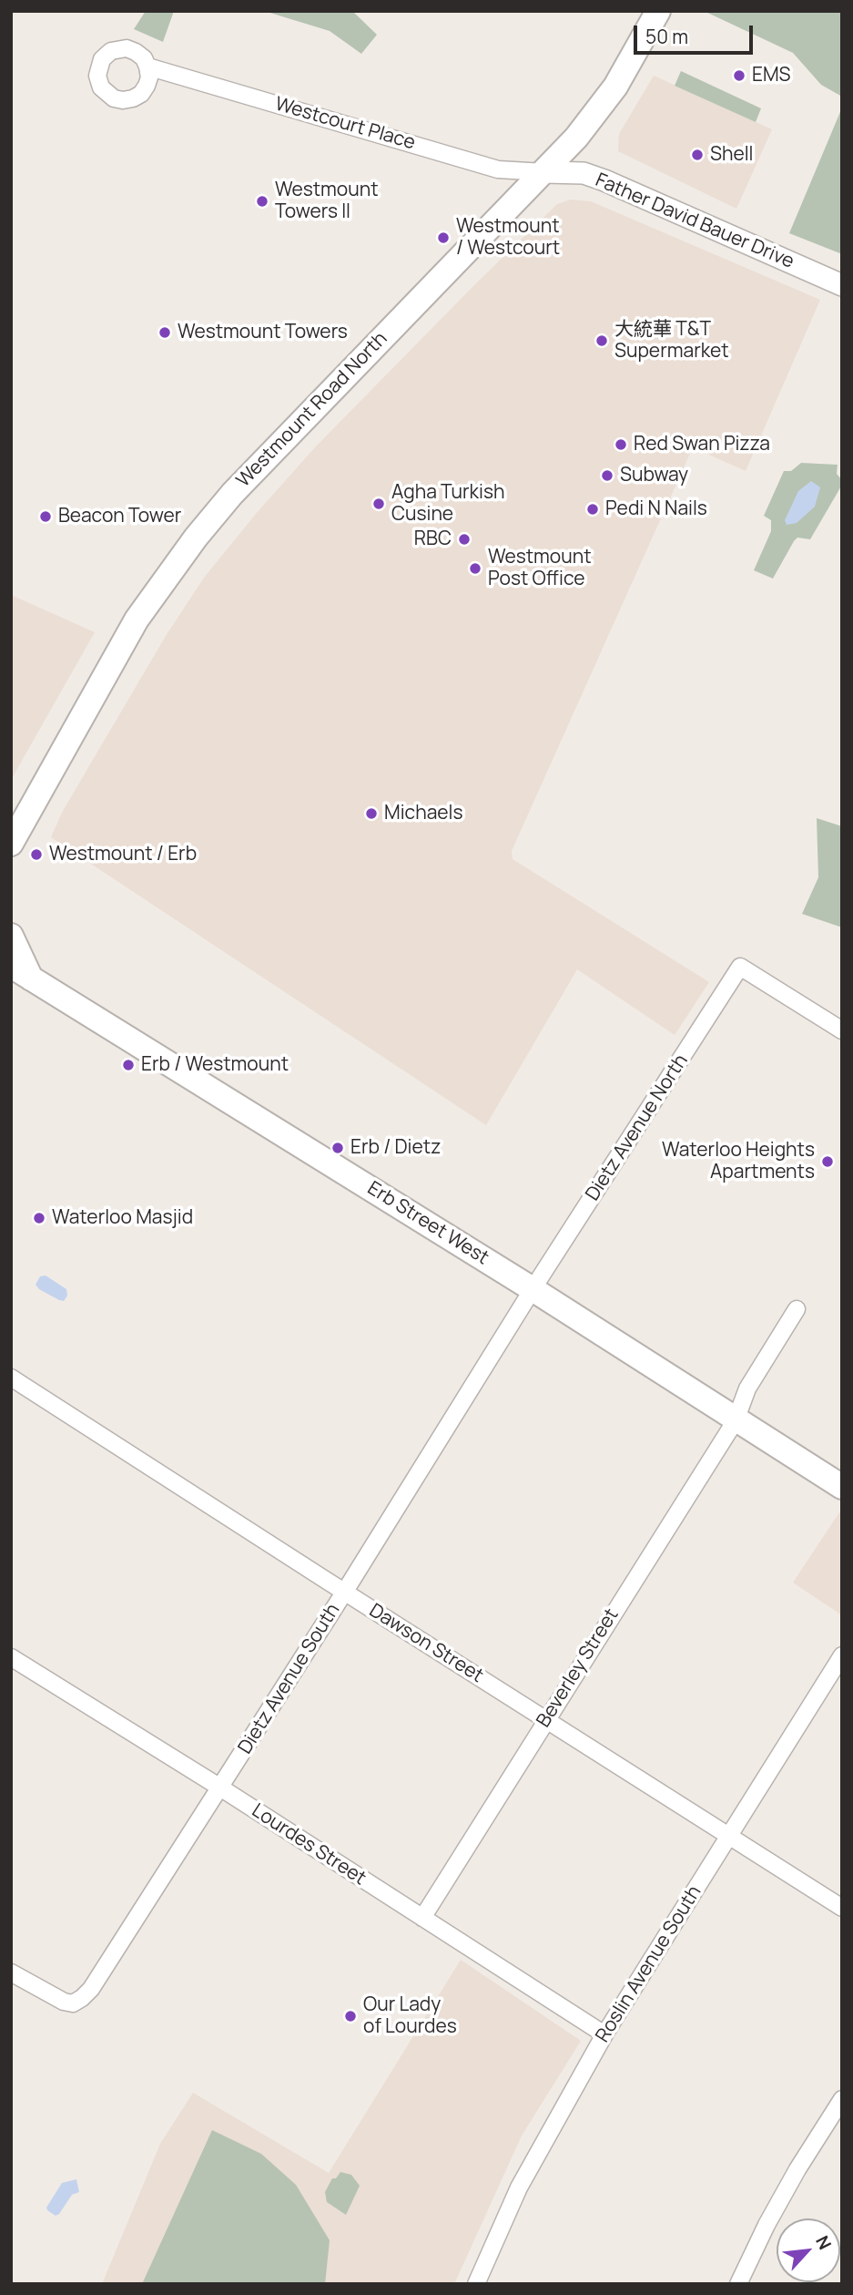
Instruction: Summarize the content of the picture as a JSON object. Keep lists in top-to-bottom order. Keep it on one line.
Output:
{"streets":{"main road":["Westmount Road North","Erb Street West"],"street":["Westcourt Place","Father David Bauer Drive","Dietz Avenue North","Dawson Street","Beverley Street","Dietz Avenue South","Lourdes Street","Roslin Avenue South"]},"crossings":[["Westcourt Place","Father David Bauer Drive"],["Westcourt Place","Westmount Road North"],["Father David Bauer Drive","Westmount Road North"],["Dietz Avenue North","Erb Street West"],["Dietz Avenue North","Dietz Avenue South"],["Erb Street West","Beverley Street"],["Erb Street West","Dietz Avenue South"],["Dawson Street","Beverley Street"],["Dawson Street","Dietz Avenue South"],["Dawson Street","Roslin Avenue South"],["Beverley Street","Lourdes Street"],["Dietz Avenue South","Lourdes Street"],["Lourdes Street","Roslin Avenue South"]],"places":["EMS","Shell","Westmount Towers II","Westmount / Westcourt","Westmount Towers","大統華 T&T Supermarket","Red Swan Pizza","Subway","Agha Turkish Cusine","Pedi N Nails","Beacon Tower","RBC","Westmount Post Office","Michaels","Westmount / Erb","Erb / Westmount","Erb / Dietz","Waterloo Heights Apartments","Waterloo Masjid","Our Lady of Lourdes"],"scale_bar":"50 m","north":"top right"}
